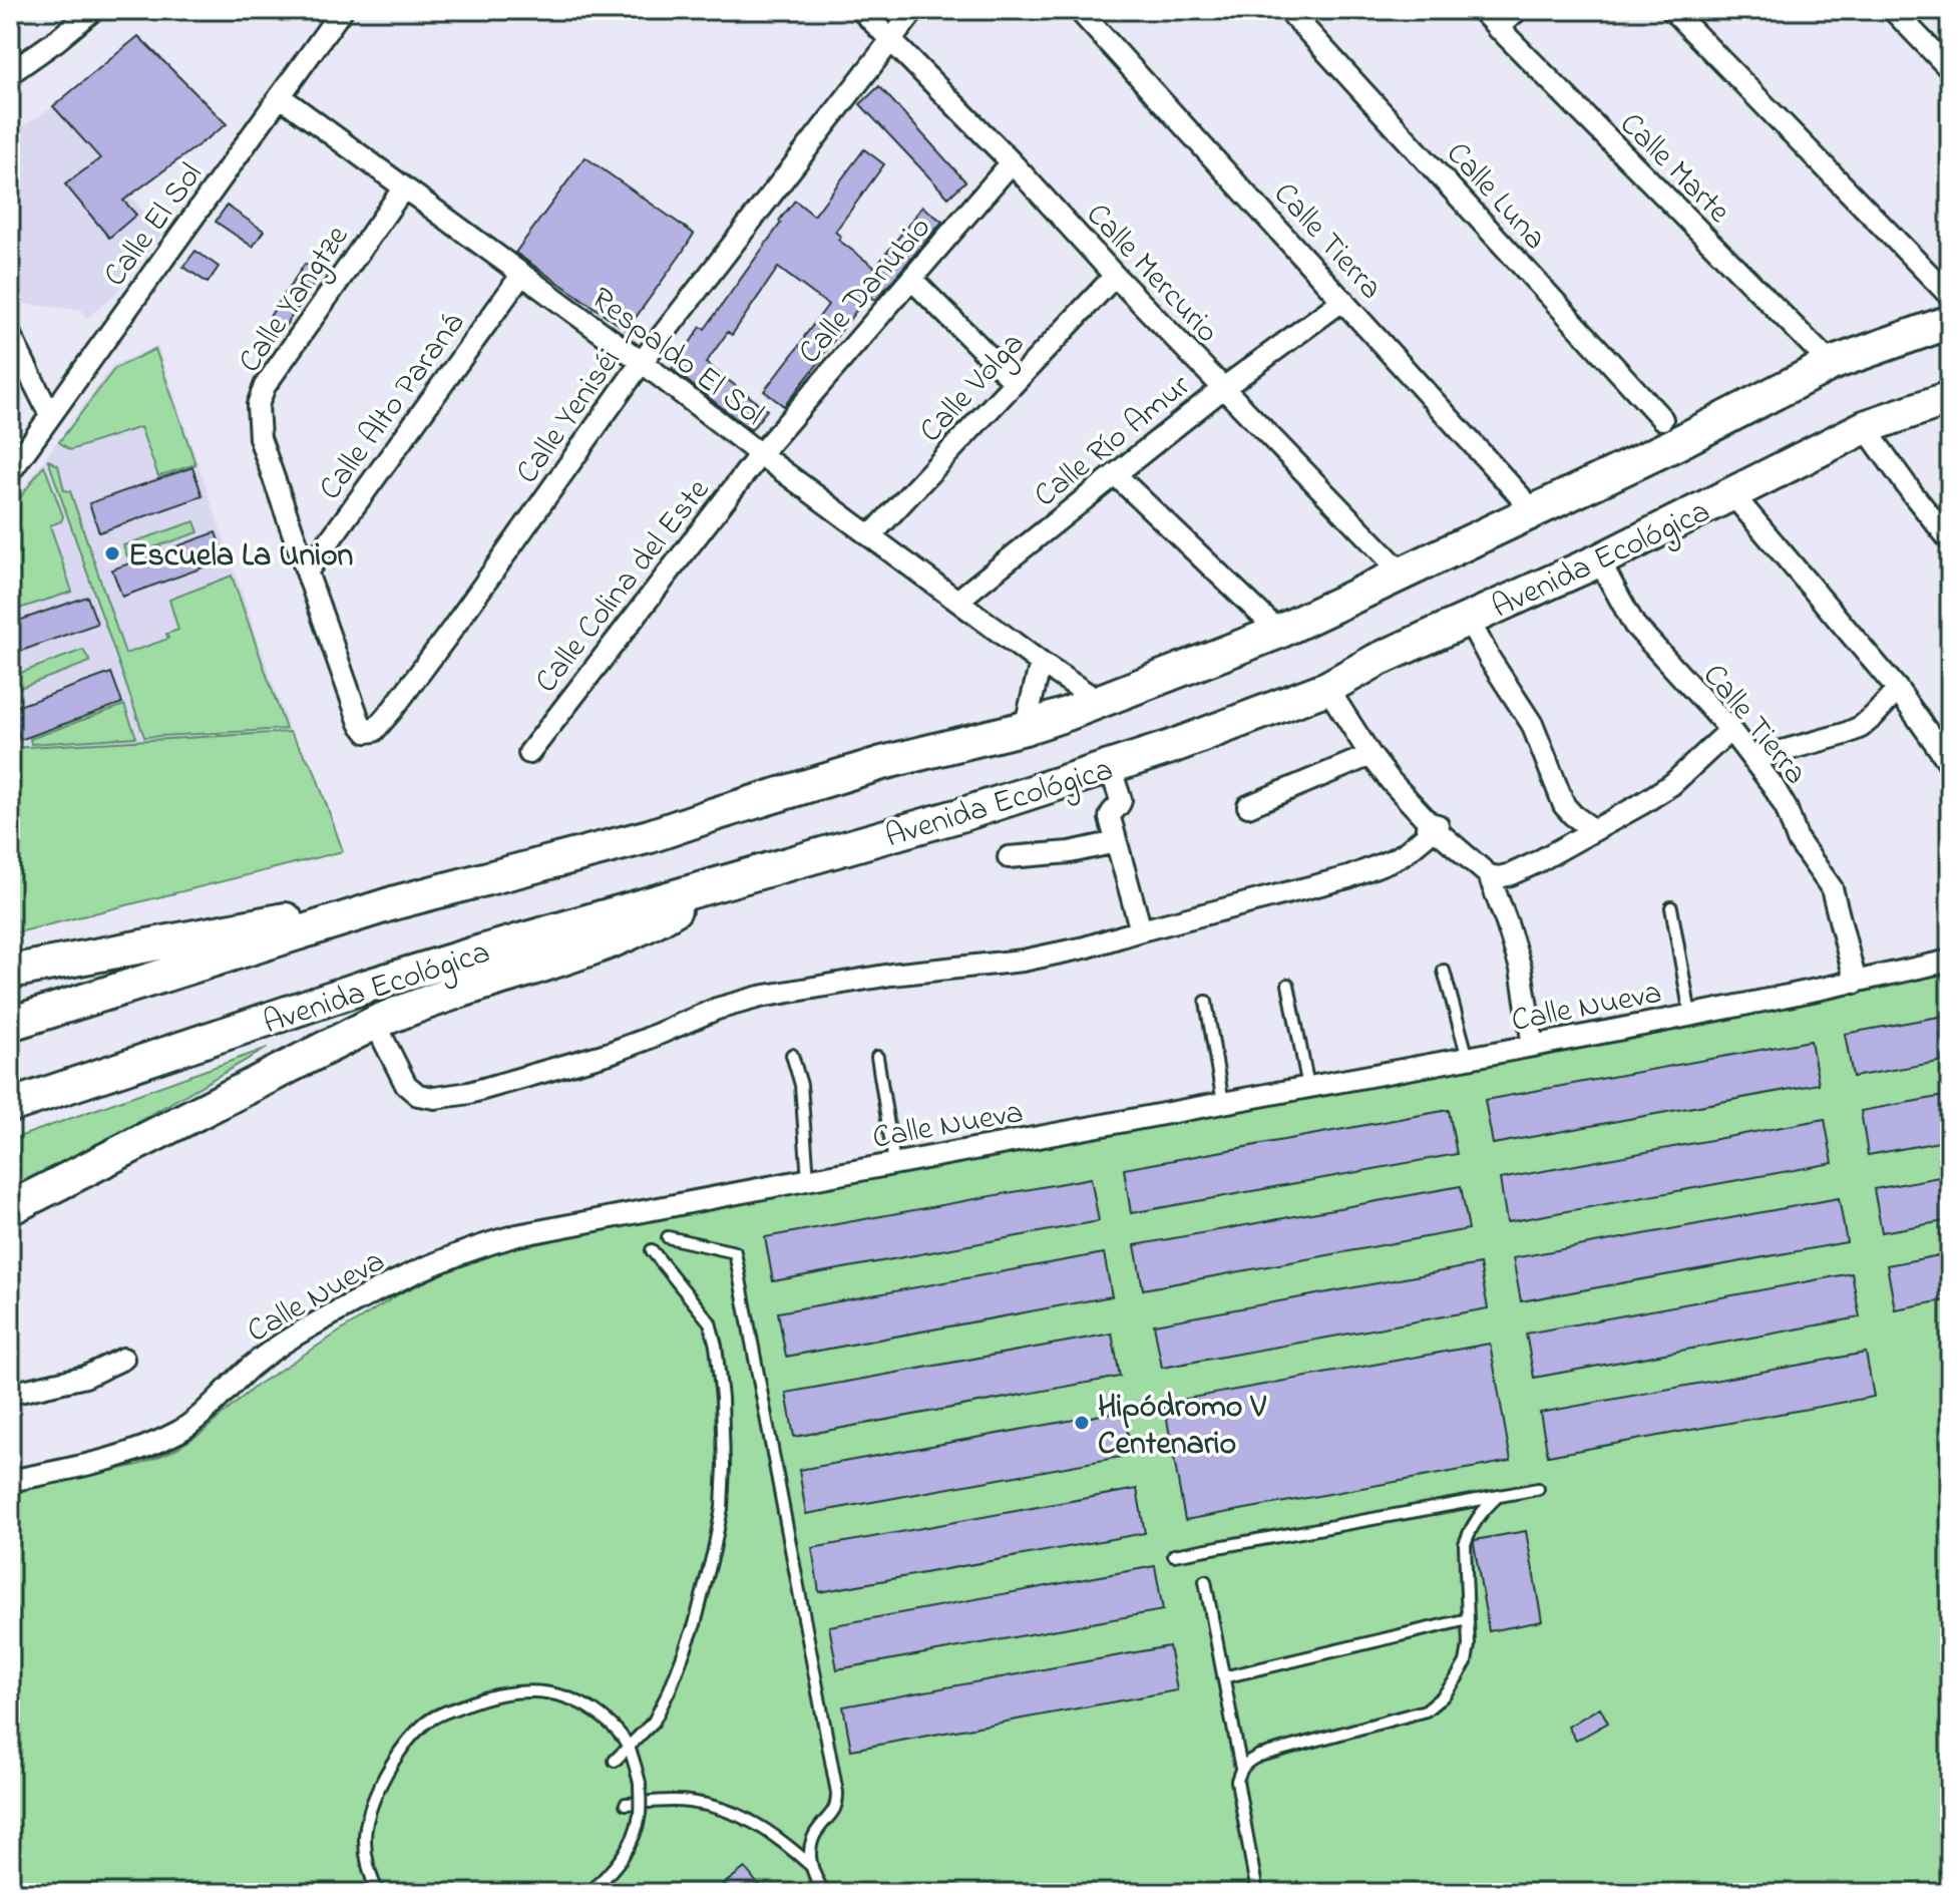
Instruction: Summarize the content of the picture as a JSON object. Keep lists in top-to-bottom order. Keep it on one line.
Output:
{"streets":{"main road":["Avenida Ecológica"],"street":["Calle Marte","Calle Luna","Calle El Sol","Calle Tierra","Calle Mercurio","Calle Danubio","Calle Yangtze","Respaldo El Sol","Calle Volga","Calle Alto Paraná","Calle Yeniséi","Calle Río Amur","Calle Colina del Este","Calle Nueva"]},"crossings":[["Calle Marte","Avenida Ecológica"],["Calle El Sol","Respaldo El Sol"],["Calle Tierra","Calle Río Amur"],["Calle Tierra","Avenida Ecológica"],["Calle Tierra","Calle Nueva"],["Calle Mercurio","Calle Danubio"],["Calle Mercurio","Calle Volga"],["Calle Mercurio","Calle Yeniséi"],["Calle Mercurio","Calle Río Amur"],["Calle Mercurio","Avenida Ecológica"],["Calle Danubio","Respaldo El Sol"],["Calle Danubio","Calle Colina del Este"],["Calle Yangtze","Respaldo El Sol"],["Calle Yangtze","Calle Alto Paraná"],["Calle Yangtze","Calle Yeniséi"],["Respaldo El Sol","Calle Volga"],["Respaldo El Sol","Calle Alto Paraná"],["Respaldo El Sol","Calle Yeniséi"],["Respaldo El Sol","Calle Río Amur"],["Respaldo El Sol","Avenida Ecológica"],["Respaldo El Sol","Calle Colina del Este"]],"places":["Escuela La Union","Hipódromo V Centenario"]}
